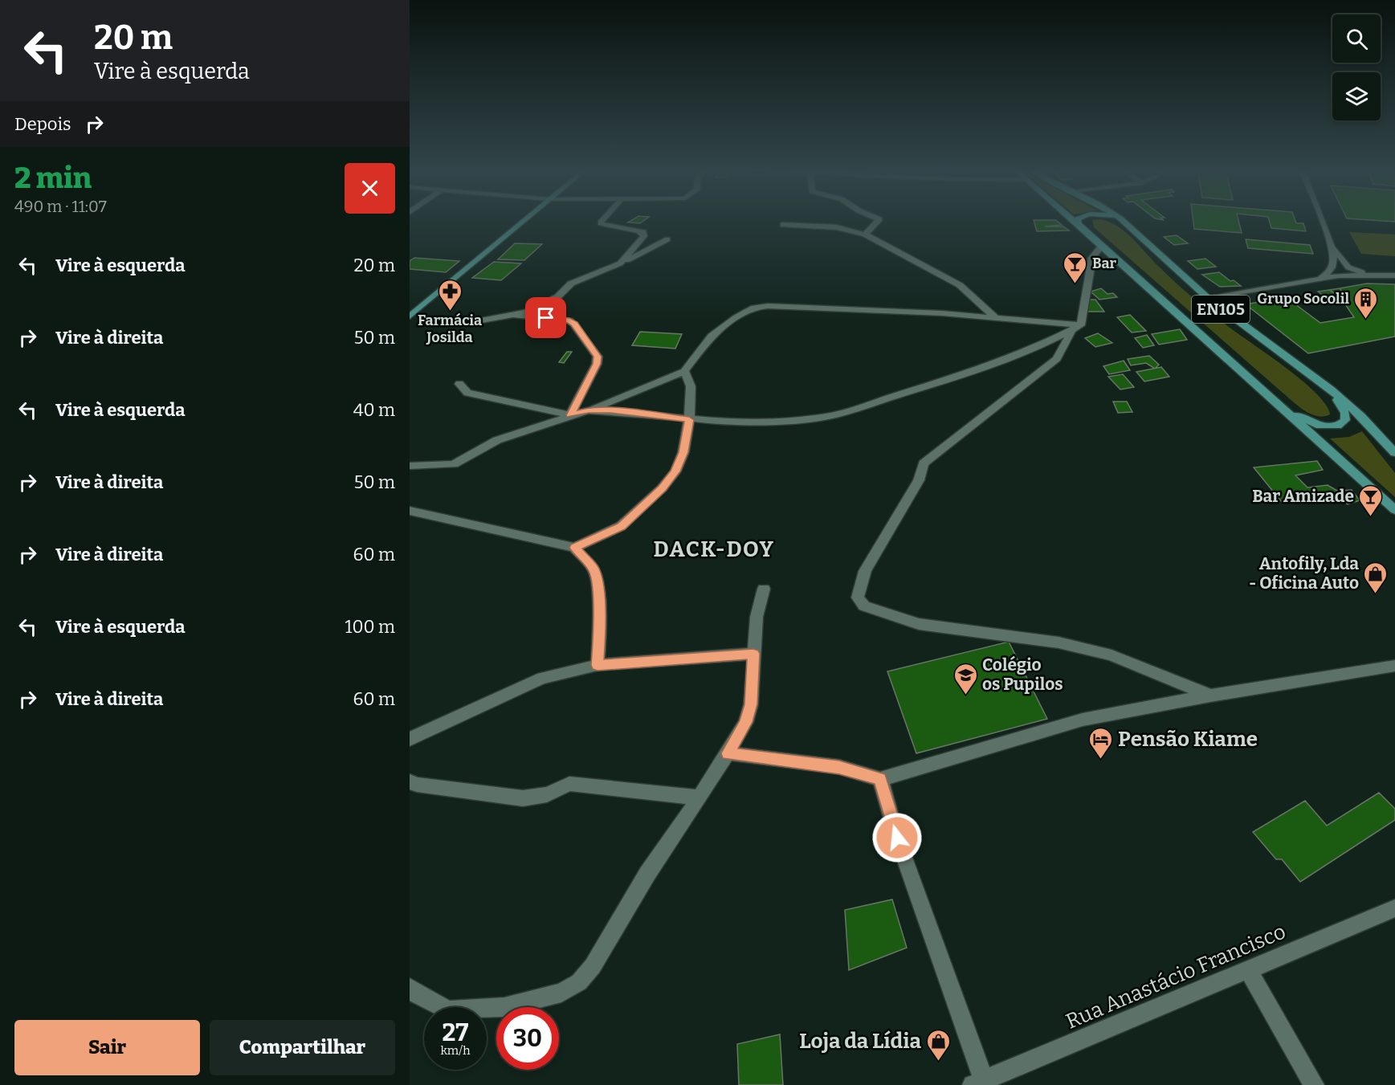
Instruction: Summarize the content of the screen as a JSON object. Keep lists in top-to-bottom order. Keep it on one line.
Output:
{"streets":{"main road":["EN105"],"street":["Rua Anastácio Francisco"]},"districts":["DACK-DOY"],"places":{"bar":["Bar","Bar Amizade"],"pharmacy":["Farmácia Josilda"],"building":["Grupo Socolil"],"shop":["Antofily, Lda - Oficina Auto","Loja da Lídia"],"school or university":["Colégio os Pupilos"],"hotel":["Pensão Kiame"]},"page":{"turn":["20 m","Vire à esquerda"],"then":"Depois","heading":["2 min","490 m · 11:07"],"list":[{"name":"Vire à esquerda","value":"20 m"},{"name":"Vire à direita","value":"50 m"},{"name":"Vire à esquerda","value":"40 m"},{"name":"Vire à direita","value":"50 m"},{"name":"Vire à direita","value":"60 m"},{"name":"Vire à esquerda","value":"100 m"},{"name":"Vire à direita","value":"60 m"}],"speed":"27 km/h","limit":"30","buttons":["Sair","Compartilhar"]}}
